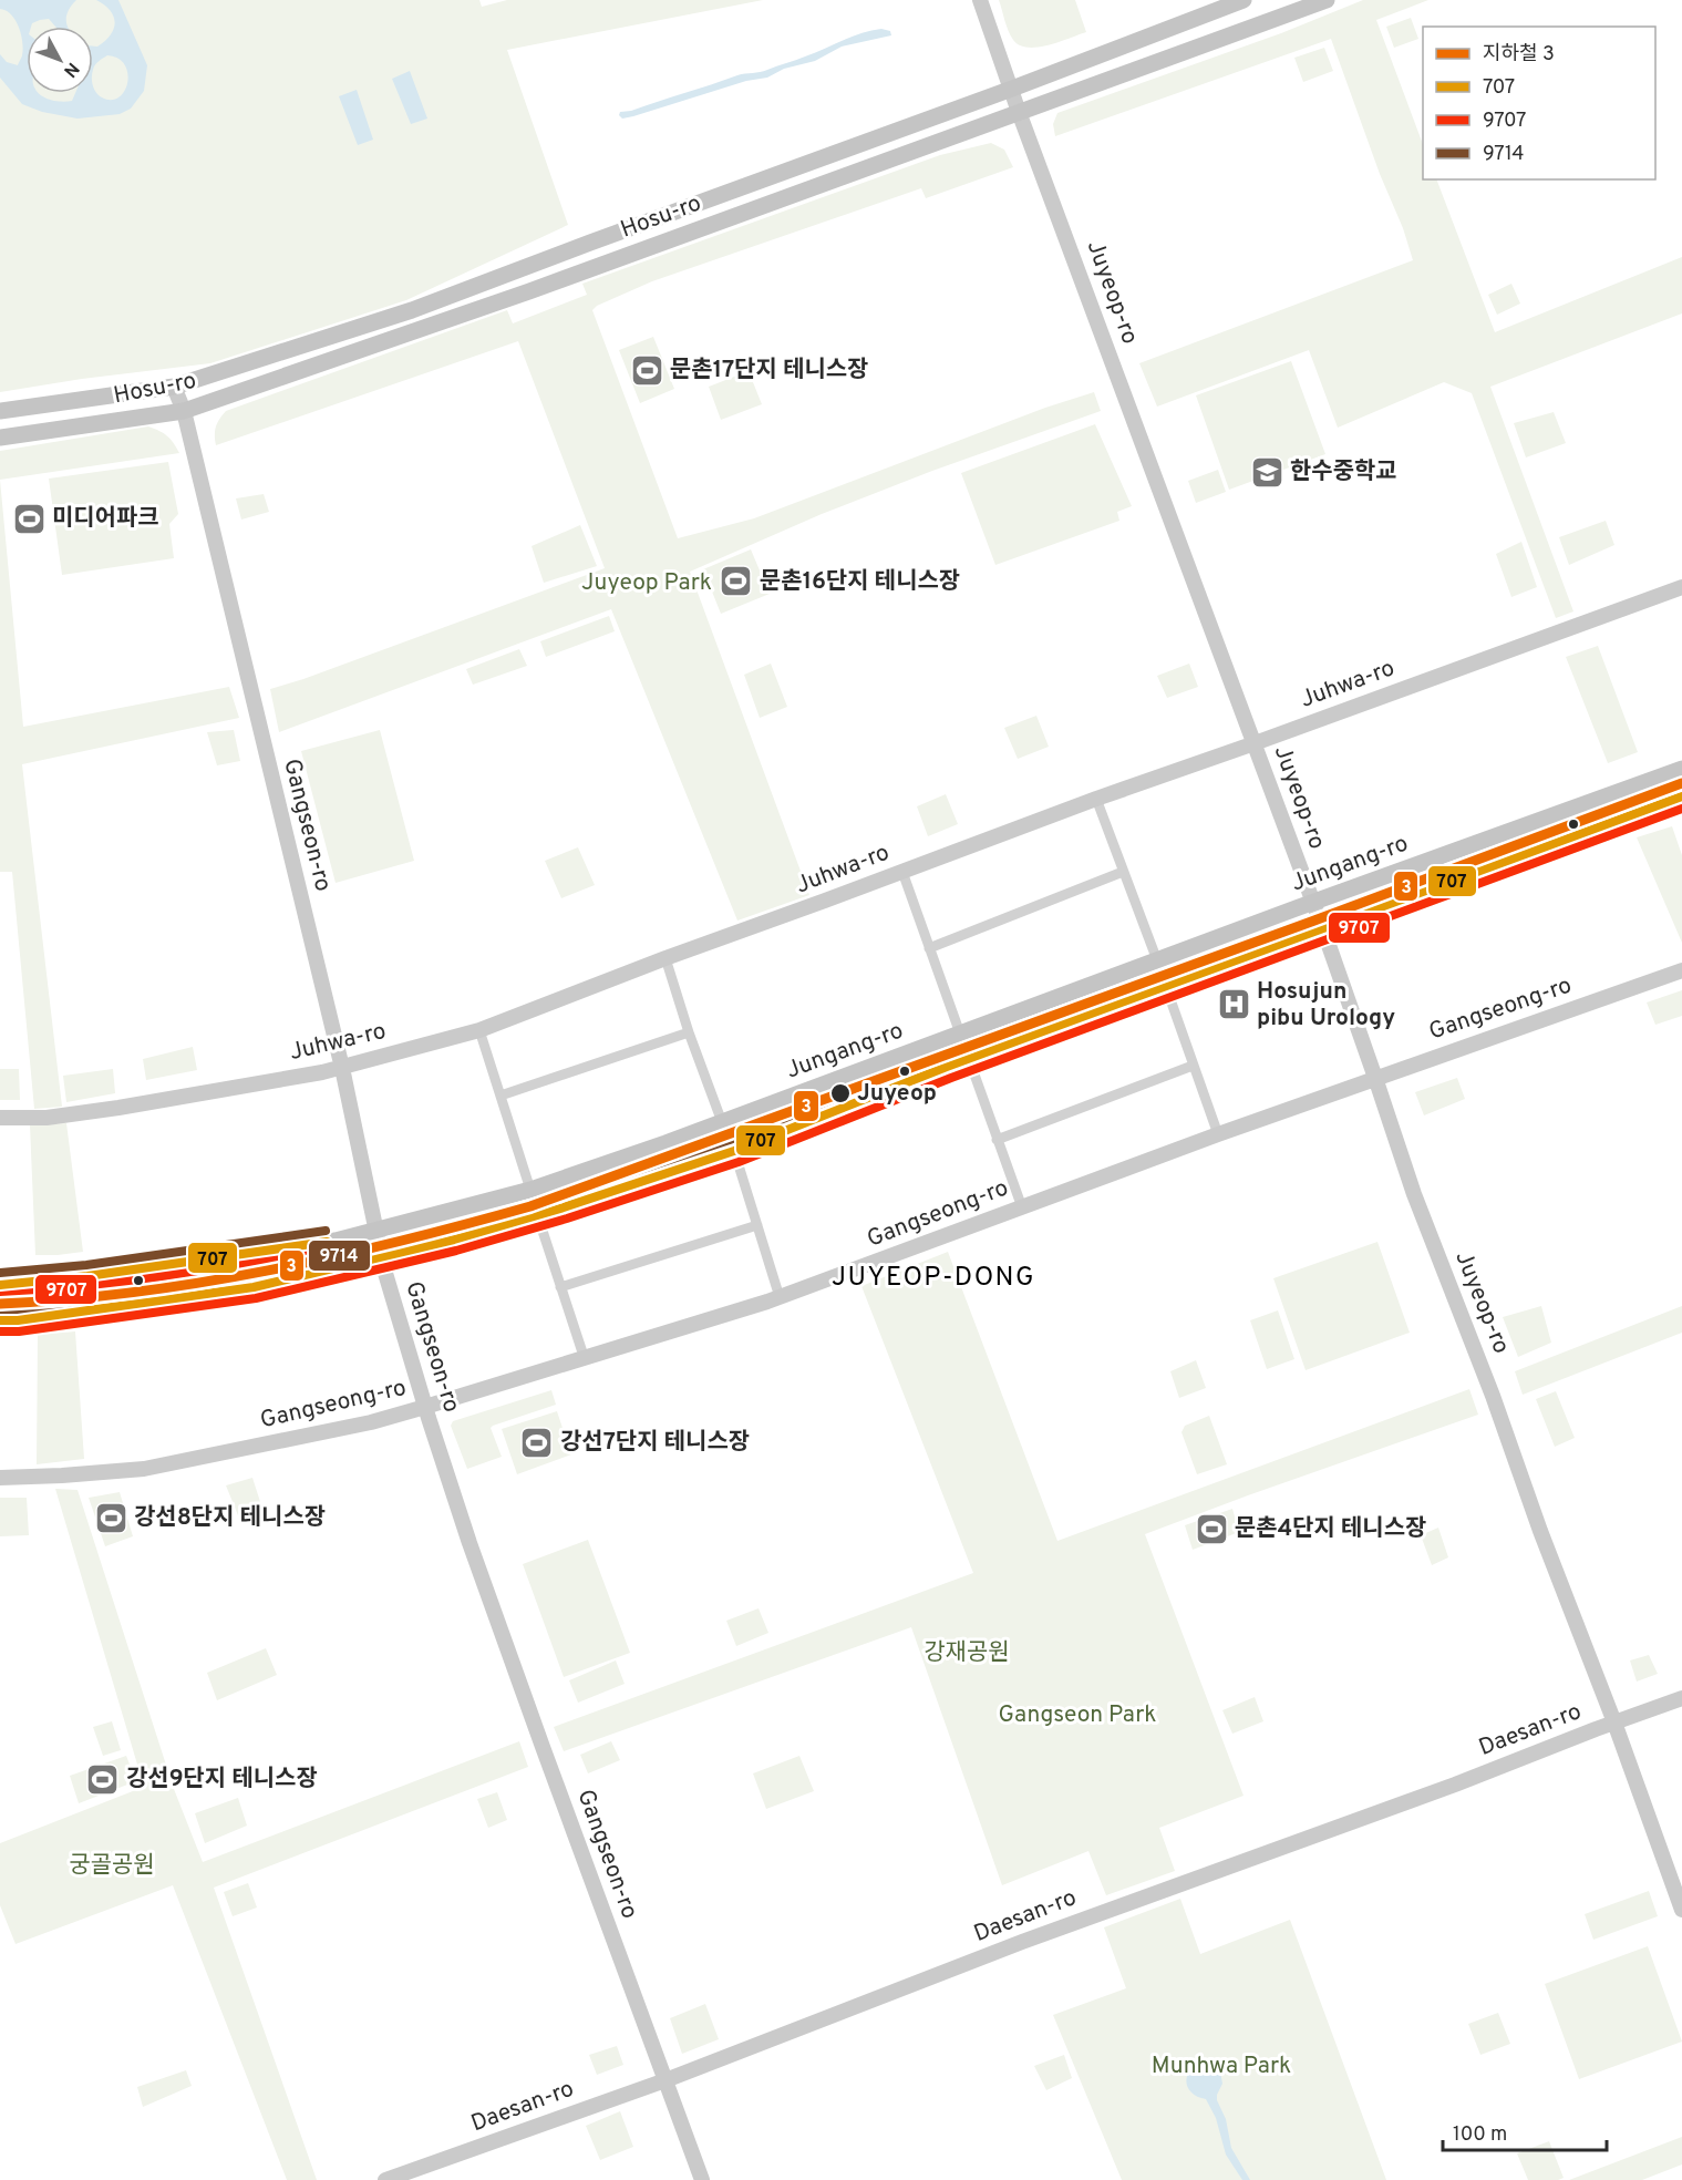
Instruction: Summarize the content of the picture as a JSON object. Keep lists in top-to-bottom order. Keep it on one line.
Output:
{"streets":{"main road":["Hosu-ro","Jungang-ro"],"street":["Juyeop-ro","Juhwa-ro","Gangseon-ro","Gangseong-ro","Daesan-ro"]},"crossings":[["Hosu-ro","Juyeop-ro"],["Hosu-ro","Gangseon-ro"],["Juyeop-ro","Juhwa-ro"],["Juyeop-ro","Jungang-ro"],["Juyeop-ro","Gangseong-ro"],["Juyeop-ro","Daesan-ro"],["Juhwa-ro","Gangseon-ro"],["Gangseon-ro","Jungang-ro"],["Gangseon-ro","Gangseong-ro"],["Gangseon-ro","Daesan-ro"]],"districts":["JUYEOP-DONG"],"parks":["Juyeop Park","강재공원","Gangseon Park","궁골공원","Munhwa Park"],"places":{"sports":["문촌17단지 테니스장","미디어파크","문촌16단지 테니스장","강선7단지 테니스장","강선8단지 테니스장","문촌4단지 테니스장","강선9단지 테니스장"],"school or university":["한수중학교"],"hospital":["Hosujun pibu Urology"],"other":["Juyeop"]},"lines":["metro line 3","transit line 9714","transit line 707","transit line 9707"],"legend":["지하철 3","707","9707","9714"],"scale_bar":"100 m","north":"bottom right"}
